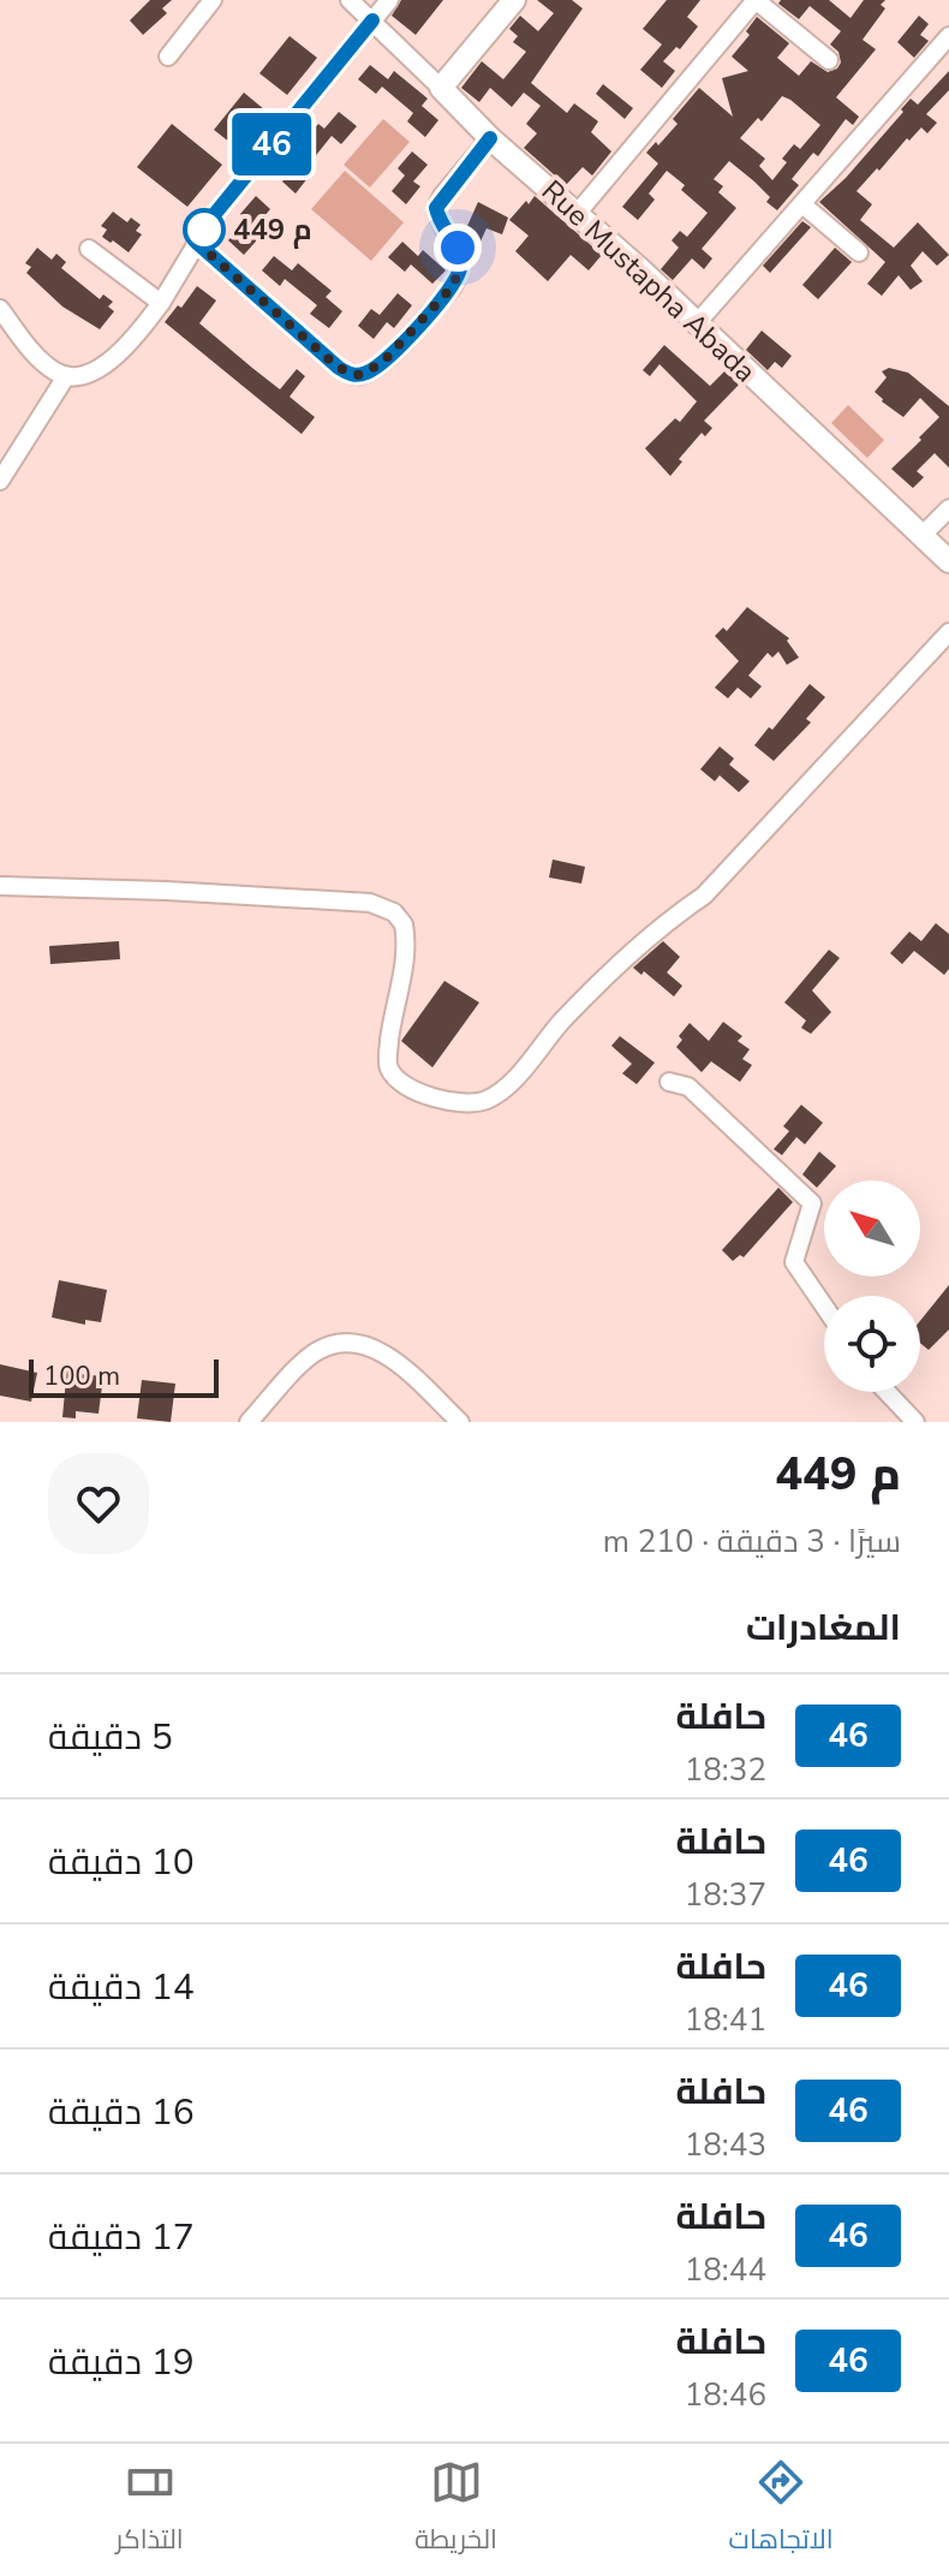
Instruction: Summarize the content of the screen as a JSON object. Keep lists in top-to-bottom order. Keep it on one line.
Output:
{"streets":{"main road":["Rue Mustapha Abada"]},"places":["م 449"],"lines":["bus line 46"],"scale_bar":"100 m","north":"top left","page":{"on_map":"46","scale":"100 m","heading":[["م 449","سيرًا · 3 دقيقة · 210 m"],"المغادرات"],"list":[{"mark":"46","name":"حافلة","note":"18:32","value":"5 دقيقة"},{"mark":"46","name":"حافلة","note":"18:37","value":"10 دقيقة"},{"mark":"46","name":"حافلة","note":"18:41","value":"14 دقيقة"},{"mark":"46","name":"حافلة","note":"18:43","value":"16 دقيقة"},{"mark":"46","name":"حافلة","note":"18:44","value":"17 دقيقة"},{"mark":"46","name":"حافلة","note":"18:46","value":"19 دقيقة"}],"tabs":["الاتجاهات","الخريطة","التذاكر"]}}
